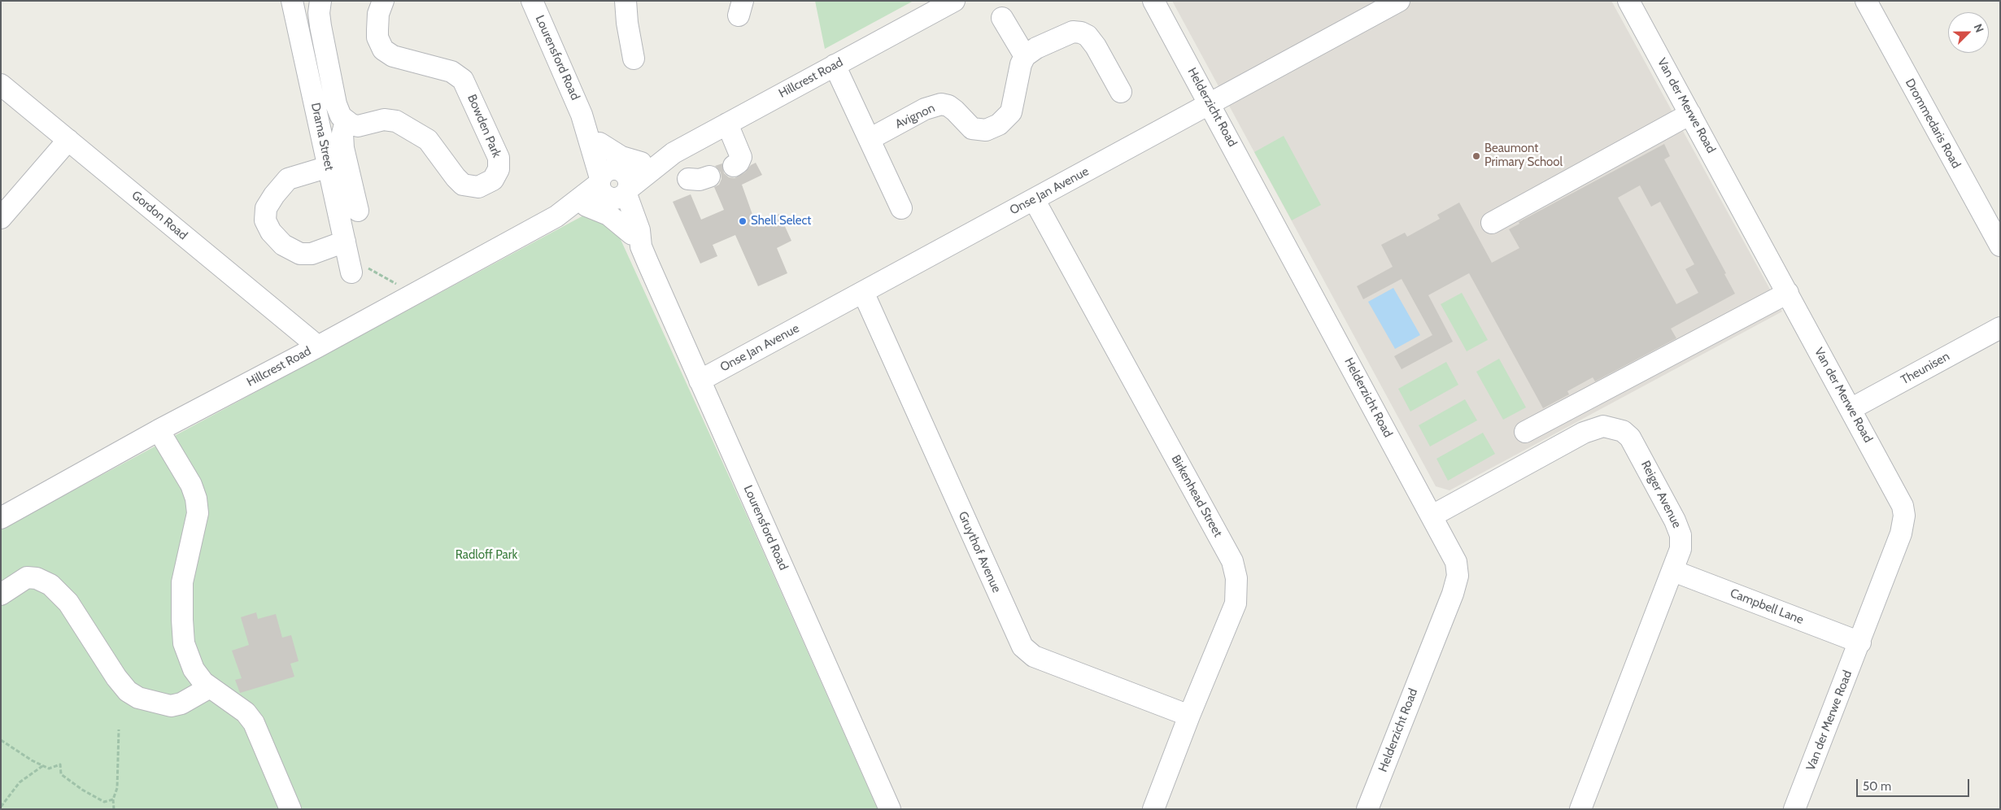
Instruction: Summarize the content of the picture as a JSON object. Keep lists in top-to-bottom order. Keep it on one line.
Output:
{"streets":{"street":["Lourensford Road","Hillcrest Road","Van der Merwe Road","Helderzicht Road","Avignon","Drommedaris Road","Bowden Park","Drama Street","Onse Jan Avenue","Gordon Road","Theunisen","Reiger Avenue","Birkenhead Street","Gruythof Avenue","Campbell Lane"]},"crossings":[["Lourensford Road","Hillcrest Road"],["Lourensford Road","Onse Jan Avenue"],["Hillcrest Road","Gordon Road"],["Van der Merwe Road","Theunisen"],["Van der Merwe Road","Campbell Lane"],["Helderzicht Road","Onse Jan Avenue"],["Helderzicht Road","Reiger Avenue"],["Onse Jan Avenue","Birkenhead Street"],["Onse Jan Avenue","Gruythof Avenue"],["Reiger Avenue","Campbell Lane"],["Birkenhead Street","Gruythof Avenue"]],"parks":["Radloff Park"],"places":["Beaumont Primary School","Shell Select"],"scale_bar":"50 m","north":"top right"}
